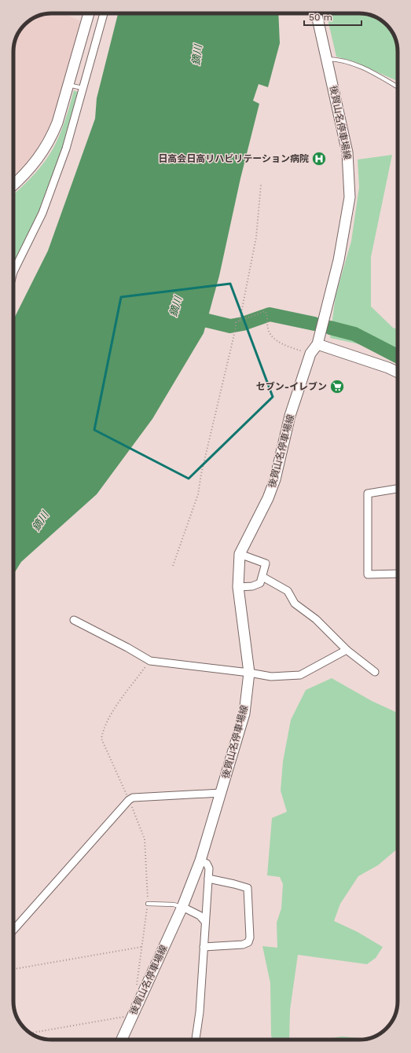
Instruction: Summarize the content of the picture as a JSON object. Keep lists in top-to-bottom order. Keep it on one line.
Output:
{"streets":{"main road":["後賀山名停車場線"]},"water":["鏑川"],"places":{"hospital":["日高会日高リハビリテーション病院"],"supermarket":["セブン-イレブン"]},"scale_bar":"50 m"}
